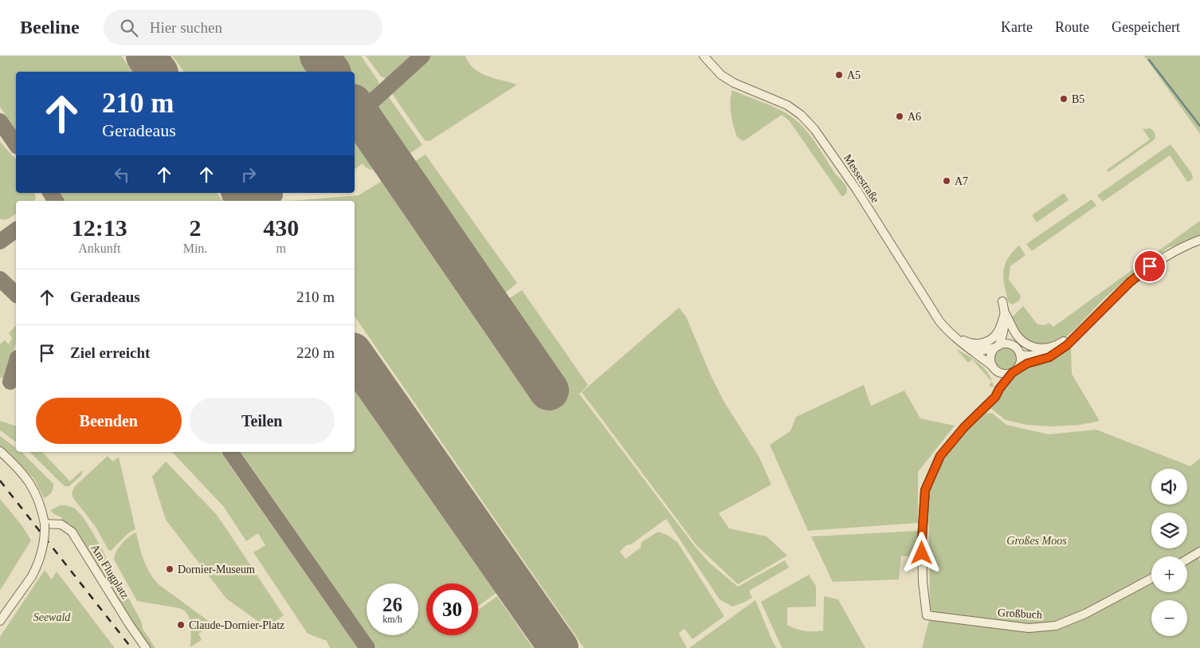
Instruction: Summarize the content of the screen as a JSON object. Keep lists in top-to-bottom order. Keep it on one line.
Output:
{"streets":{"street":["Messestraße","Am Flugplatz","Großbuch"]},"parks":["Großes Moos","Seewald"],"places":["A5","B5","A6","A7","Dornier-Museum","Claude-Dornier-Platz"],"page":{"header":"Beeline","search":"Hier suchen","nav":["Karte","Route","Gespeichert"],"turn":["210 m","Geradeaus"],"eta":["12:13","Ankunft","2","Min.","430","m"],"list":[{"name":"Geradeaus","value":"210 m"},{"name":"Ziel erreicht","value":"220 m"}],"buttons":["Beenden","Teilen"],"map_buttons":["+","−"],"speed":"26 km/h","limit":"30"}}
